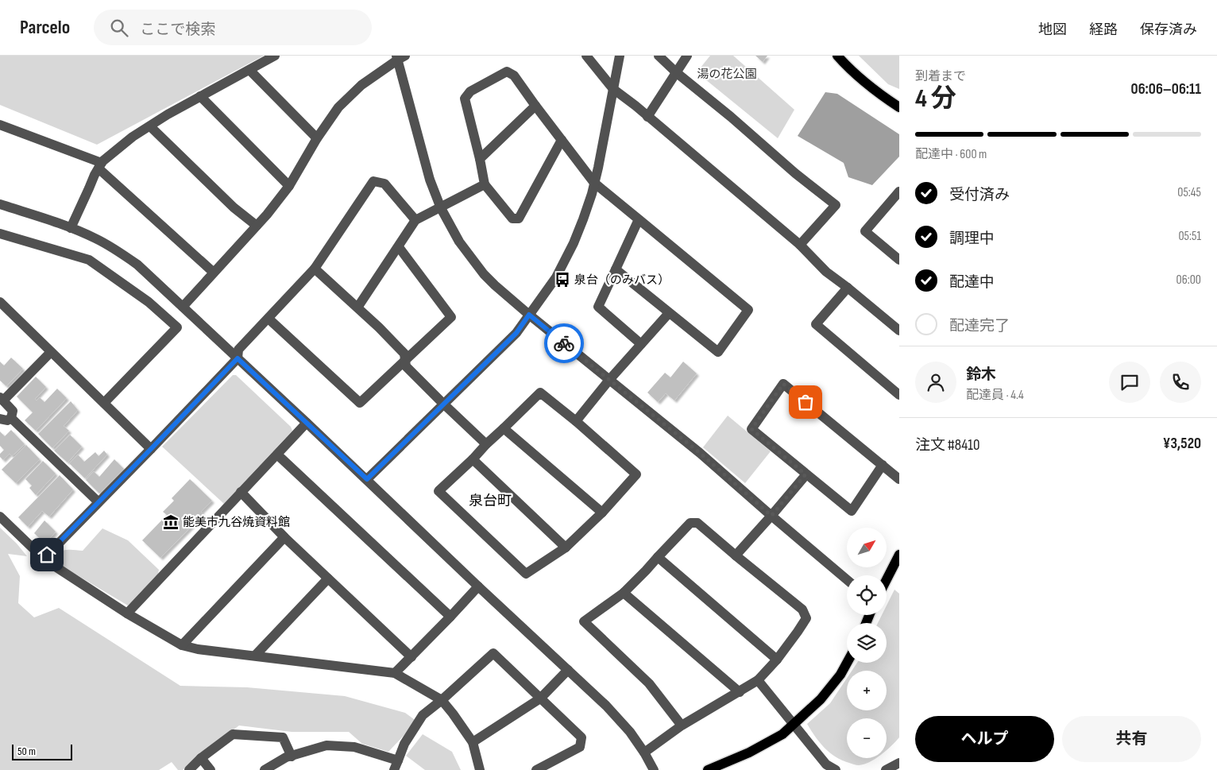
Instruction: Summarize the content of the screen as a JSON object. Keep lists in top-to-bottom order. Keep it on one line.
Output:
{"districts":["泉台町"],"parks":["湯の花公園"],"places":{"bus stop":["泉台（のみバス）"],"museum":["能美市九谷焼資料館"]},"scale_bar":"50 m","north":"top right","page":{"header":"Parcelo","search":"ここで検索","nav":["地図","経路","保存済み"],"heading":["4 分","到着まで","06:06–06:11"],"panel":["鈴木","配達員 · 4.4","注文 #8410","¥3,520"],"bar":"配達中 · 600 m","list":[["受付済み","05:45"],["調理中","05:51"],["配達中","06:00"],"配達完了"],"map_buttons":["+","−"],"buttons":["ヘルプ","共有"],"scale":"50 m"}}
